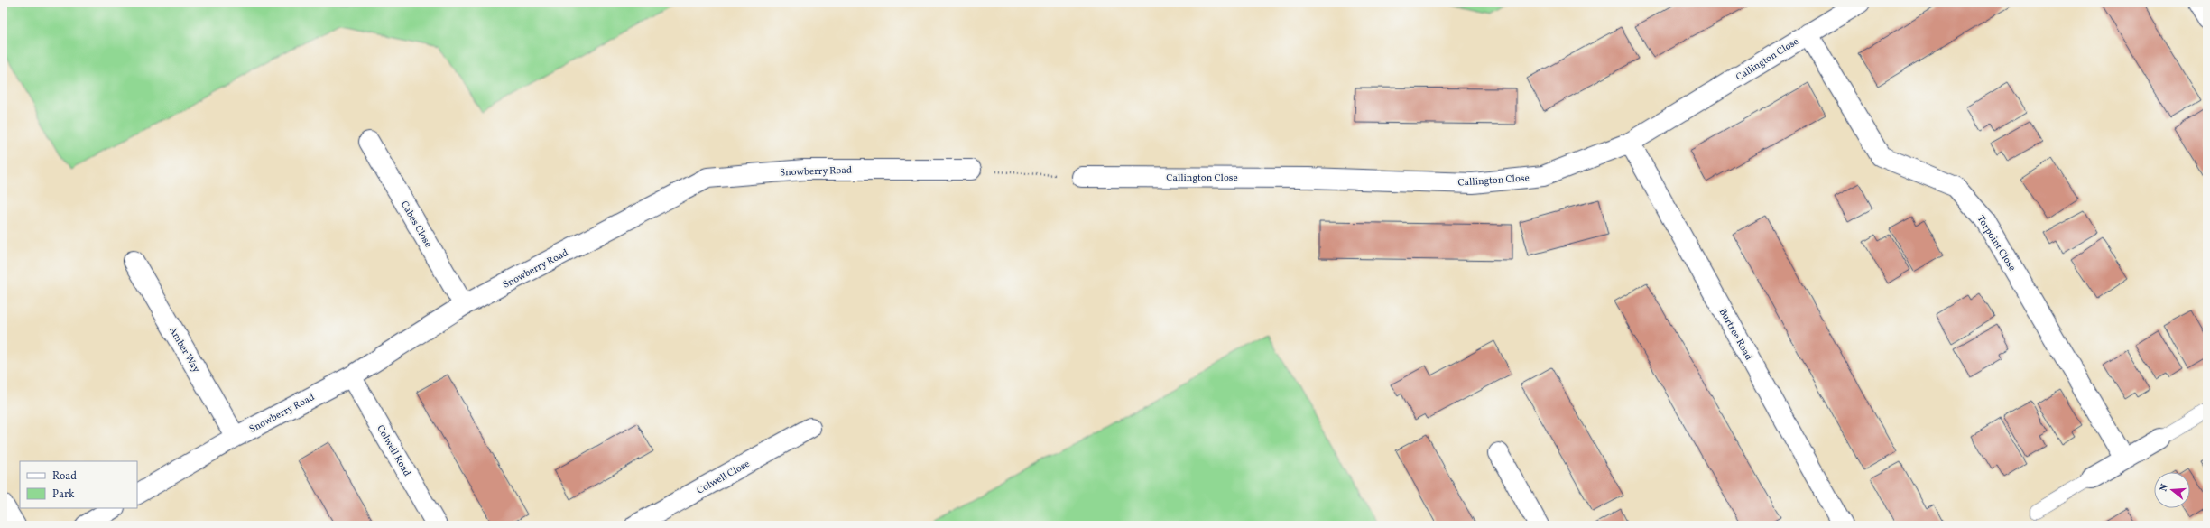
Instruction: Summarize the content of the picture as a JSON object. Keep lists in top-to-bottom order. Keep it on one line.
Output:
{"streets":{"street":["Callington Close","Snowberry Road","Cabes Close","Torpoint Close","Burtree Road","Amber Way","Colwell Road","Colwell Close"]},"crossings":[["Callington Close","Torpoint Close"],["Callington Close","Burtree Road"],["Snowberry Road","Cabes Close"],["Snowberry Road","Amber Way"],["Snowberry Road","Colwell Road"]],"legend":["Road","Park"],"north":"left"}
